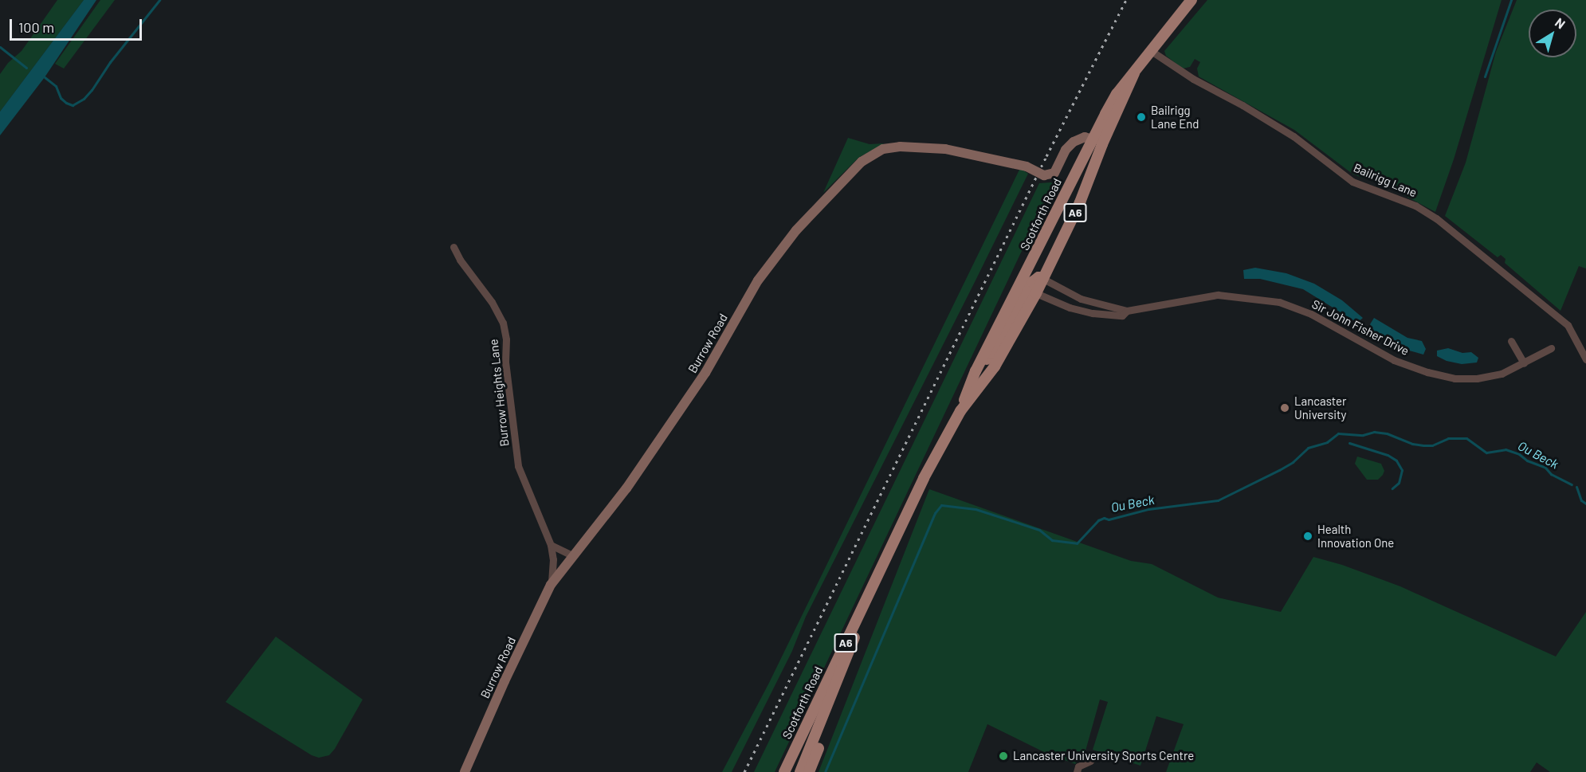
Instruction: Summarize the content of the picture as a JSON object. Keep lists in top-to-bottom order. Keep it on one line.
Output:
{"streets":{"main road":["A6","Scotforth Road"],"street":["Bailrigg Lane","Sir John Fisher Drive","Burrow Road","Burrow Heights Lane"]},"crossings":[["Bailrigg Lane","Scotforth Road"],["Scotforth Road","Sir John Fisher Drive"],["Scotforth Road","Burrow Road"],["Burrow Road","Burrow Heights Lane"]],"water":["Ou Beck"],"places":["Bailrigg Lane End","Lancaster University","Health Innovation One","Lancaster University Sports Centre"],"scale_bar":"100 m","north":"top right"}
